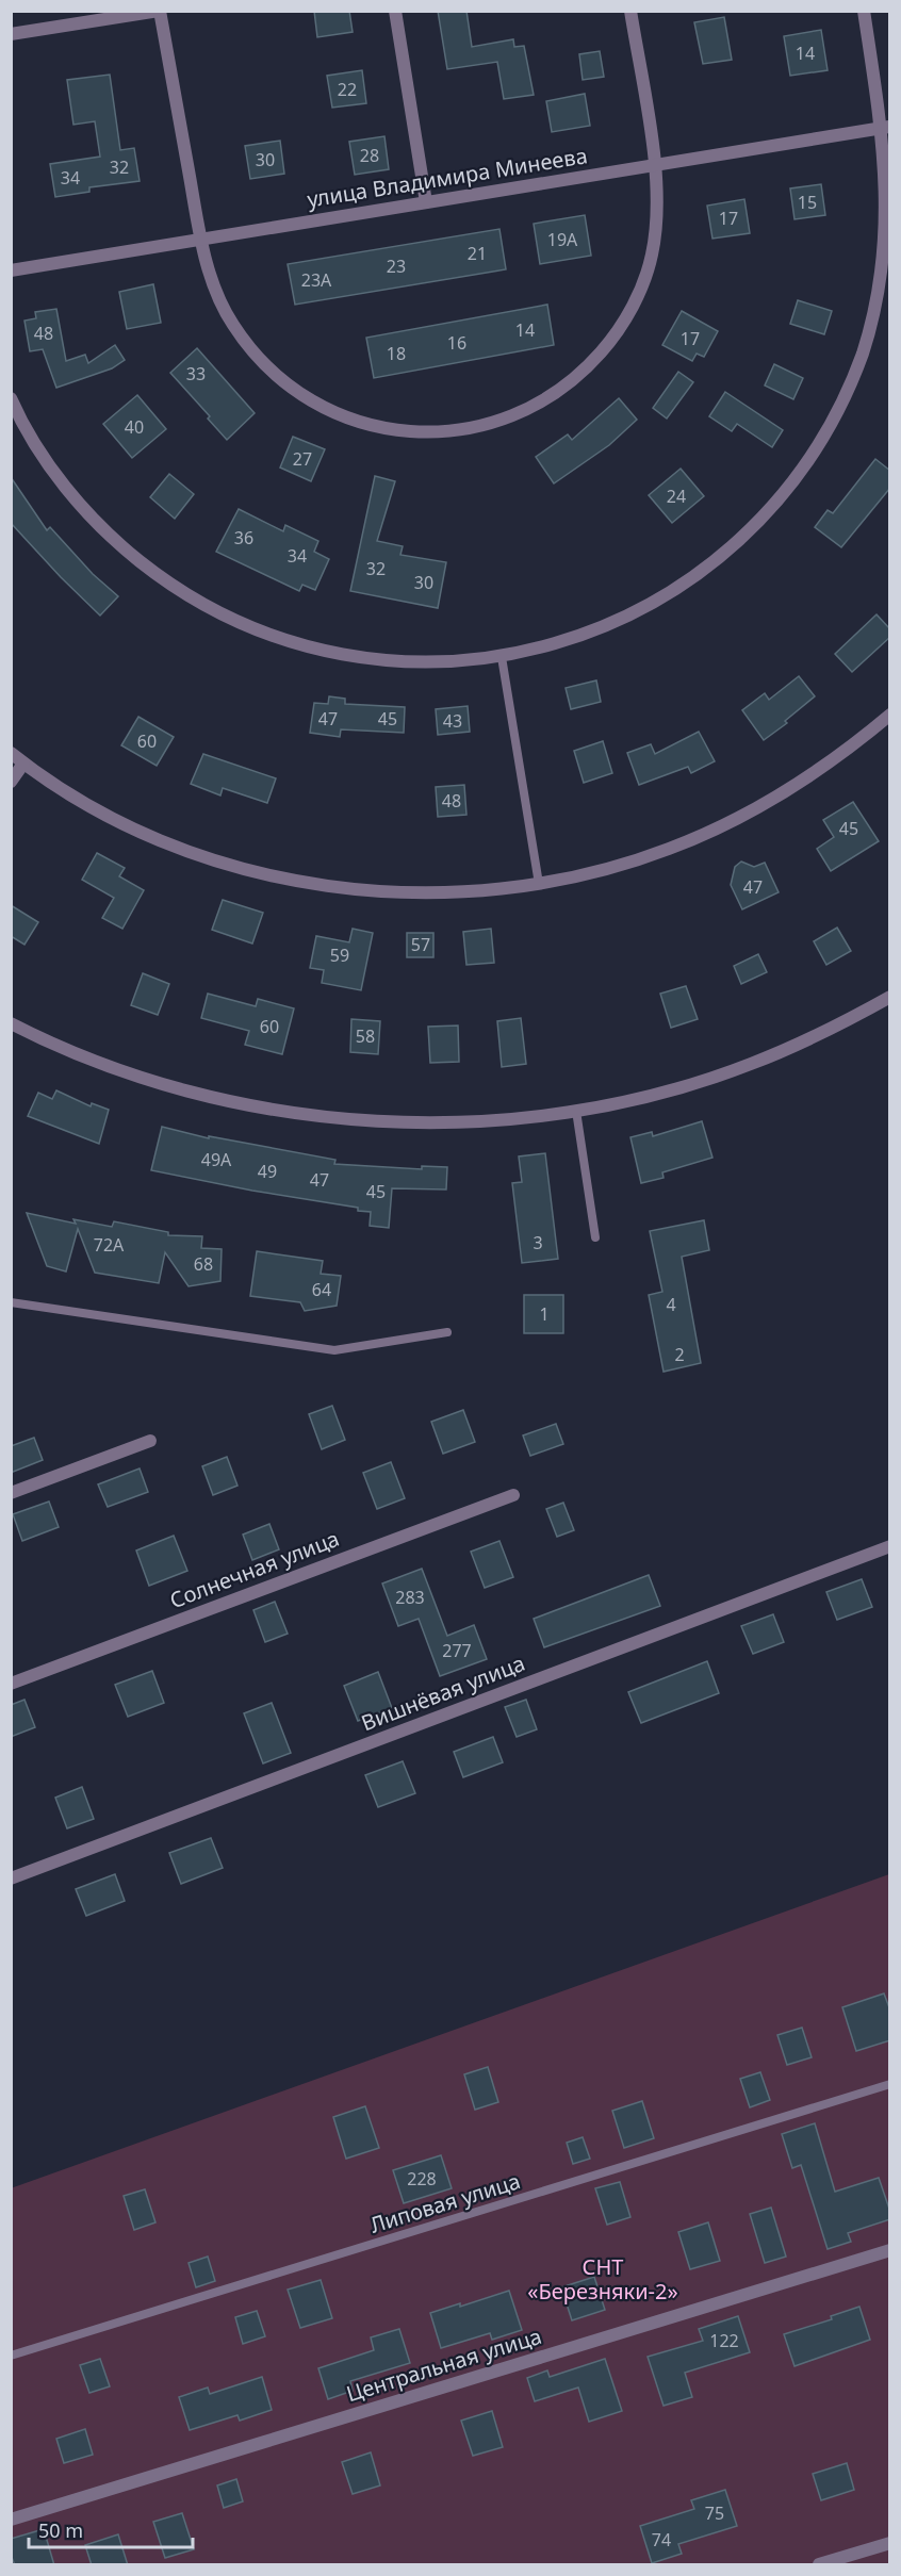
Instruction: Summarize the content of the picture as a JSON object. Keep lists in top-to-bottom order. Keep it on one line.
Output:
{"streets":{"street":["улица Владимира Минеева","Солнечная улица","Вишнёвая улица","Центральная улица"],"lane":["Липовая улица"]},"parks":["СНТ «Березняки-2»"],"house_numbers":["14","22","28","30","32","34","15","17","19А","21","23","23А","14","48","17","16","18","33","40","27","24","36","34","32","30","47","45","43","60","48","45","47","57","59","60","58","49А","49","47","45","3","72А","68","64","4","1","2","283","277","228","122","75","74"],"scale_bar":"50 m"}
